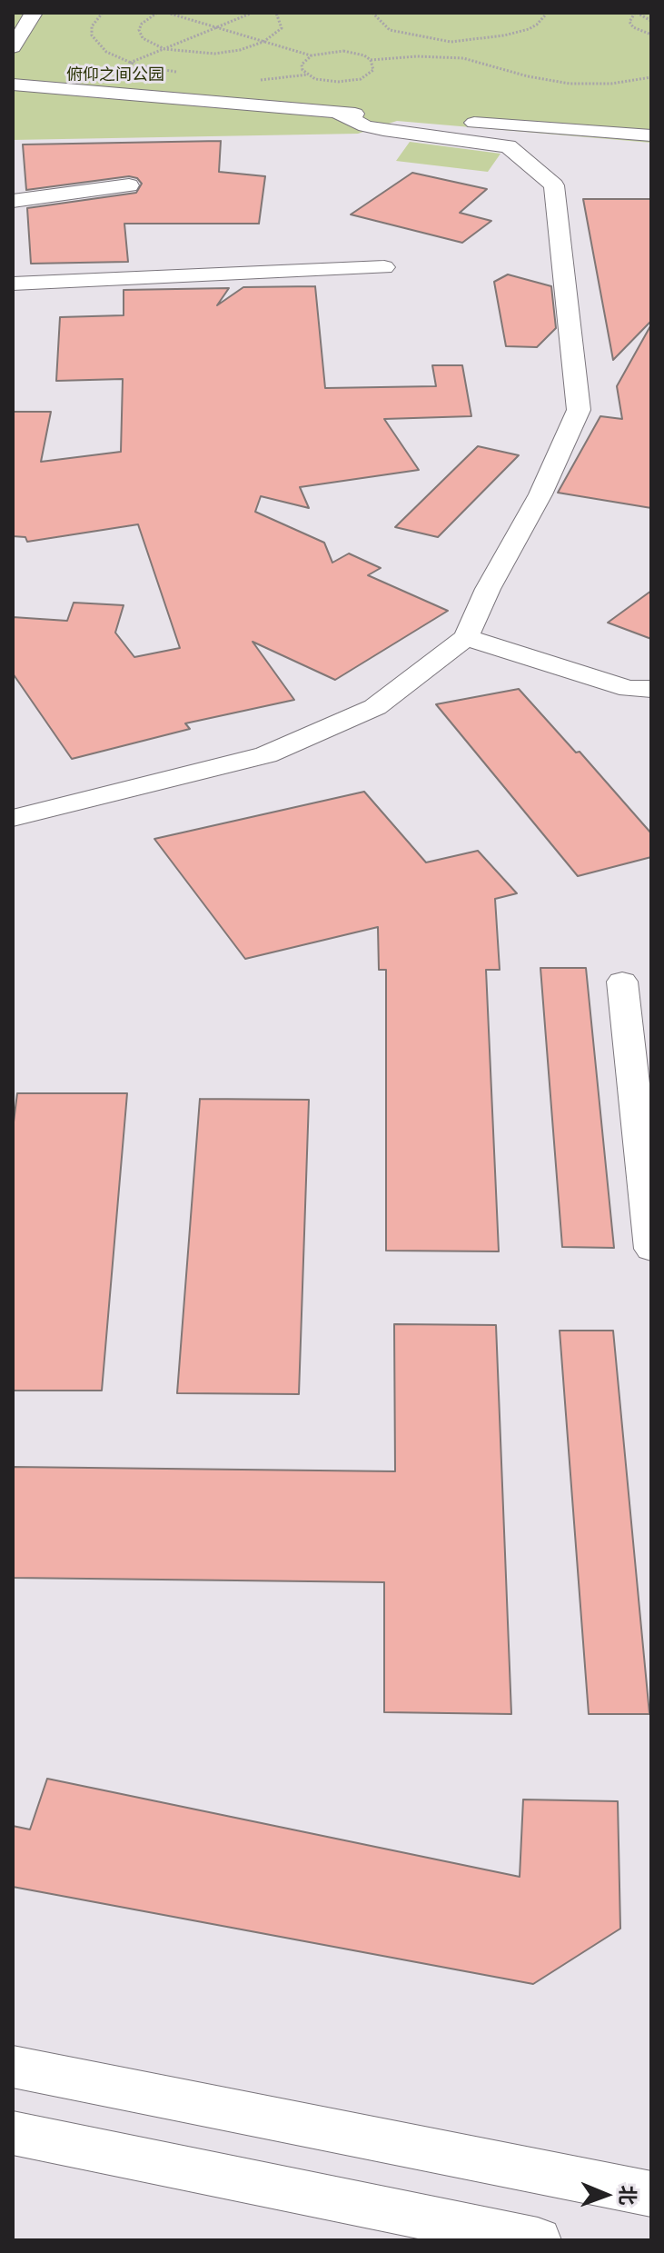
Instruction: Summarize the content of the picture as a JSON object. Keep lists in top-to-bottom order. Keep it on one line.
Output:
{"parks":["俯仰之间公园"],"north":"right"}
